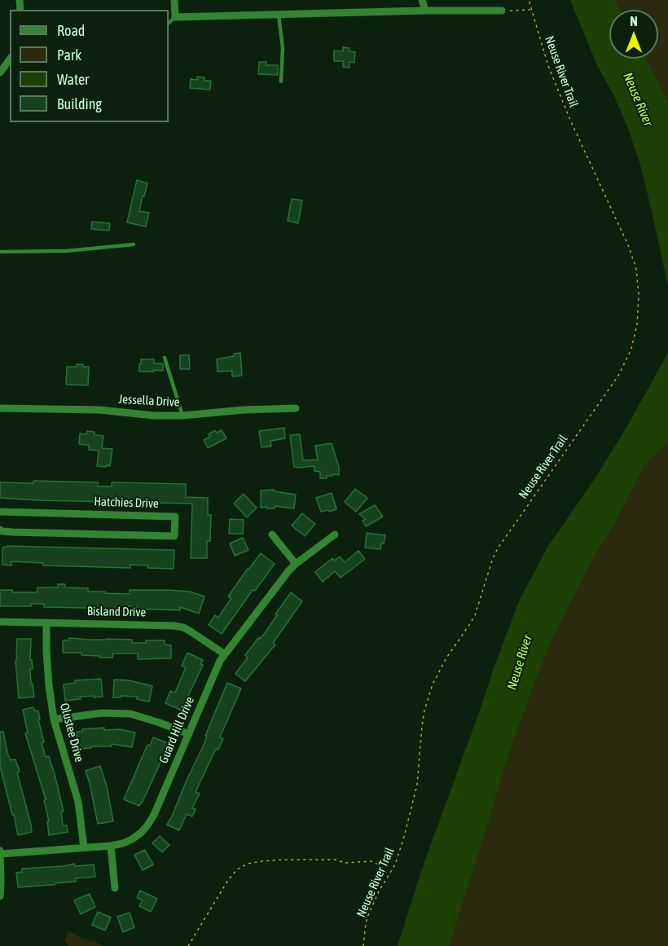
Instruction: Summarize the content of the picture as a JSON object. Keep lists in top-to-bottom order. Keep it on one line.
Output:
{"streets":{"street":["Jessella Drive","Hatchies Drive","Bisland Drive","Guard Hill Drive","Olustee Drive"],"path":["Neuse River Trail"]},"crossings":[["Bisland Drive","Guard Hill Drive"],["Bisland Drive","Olustee Drive"],["Guard Hill Drive","Olustee Drive"]],"water":["Neuse River"],"legend":["Road","Park","Water","Building"],"north":"top"}
